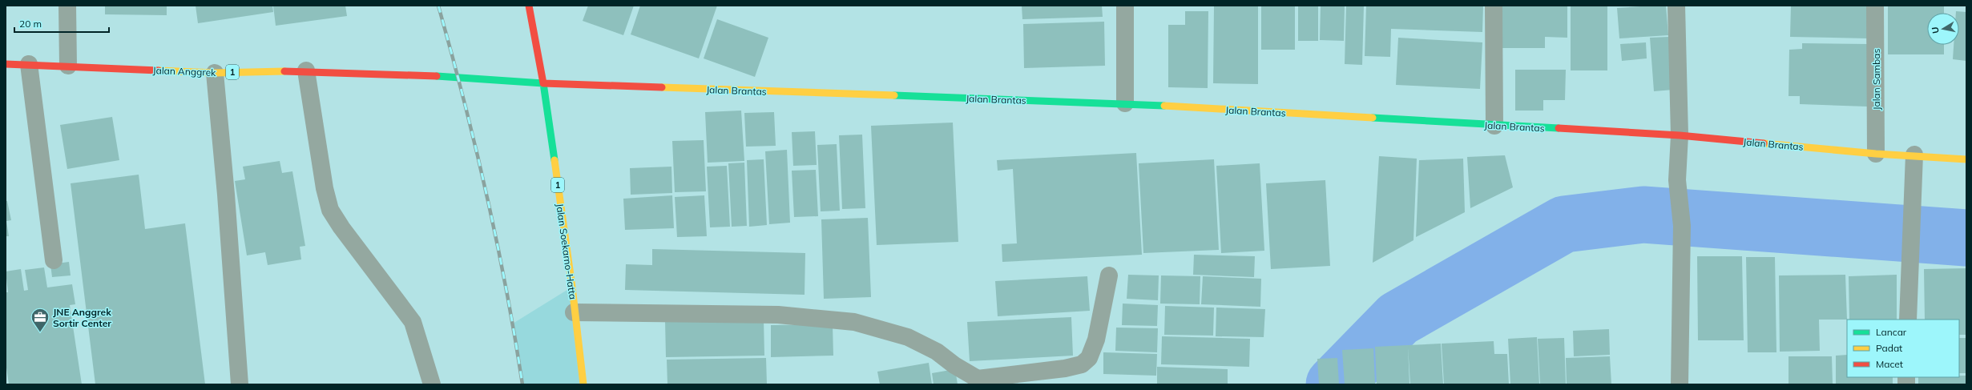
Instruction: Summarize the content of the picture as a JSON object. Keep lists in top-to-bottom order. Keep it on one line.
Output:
{"streets":{"main road":["Jalan Anggrek","1","Jalan Brantas","Jalan Soekarno-Hatta"],"street":["Jalan Sambas"]},"crossings":[["Jalan Anggrek","Jalan Brantas"],["Jalan Anggrek","Jalan Soekarno-Hatta"],["Jalan Sambas","Jalan Brantas"],["Jalan Brantas","Jalan Soekarno-Hatta"]],"places":{"office":["JNE Anggrek Sortir Center"]},"legend":["Lancar","Padat","Macet"],"scale_bar":"20 m","north":"left"}
